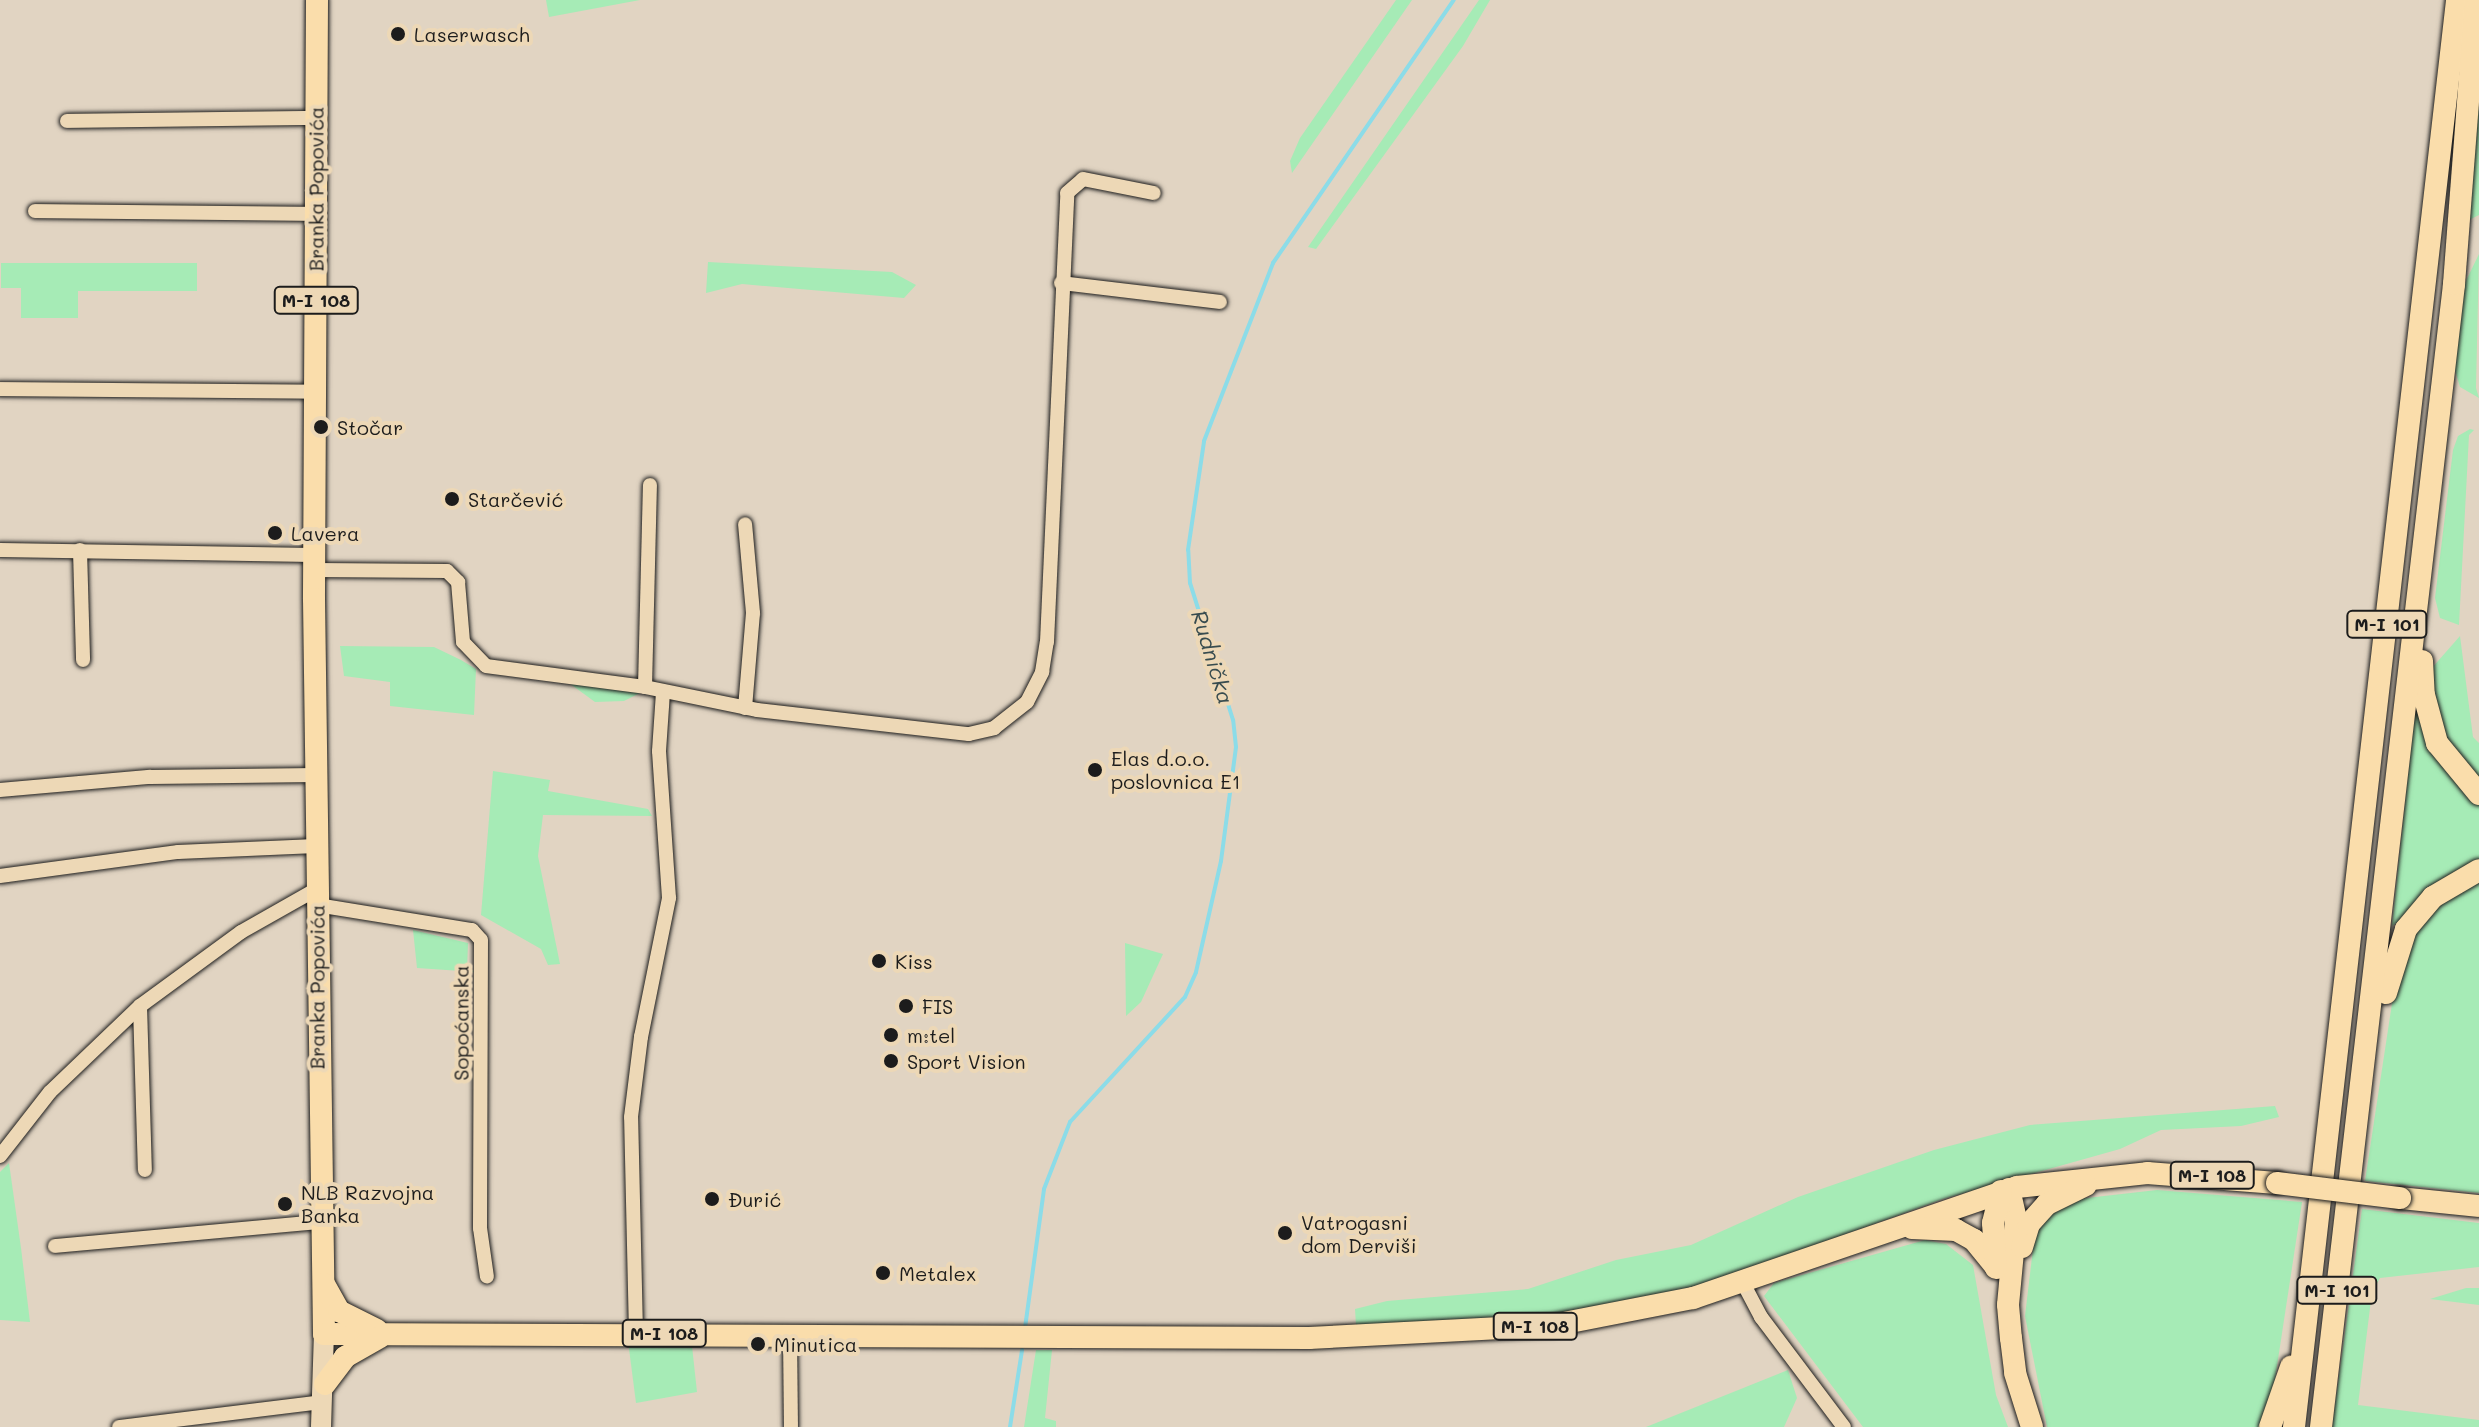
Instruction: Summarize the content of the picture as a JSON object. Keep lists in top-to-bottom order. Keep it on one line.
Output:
{"streets":{"main road":["Branka Popovića","M-I 108","M-I 101"],"street":["Sopoćanska"]},"crossings":[["Branka Popovića","M-I 108"],["Branka Popovića","Sopoćanska"]],"water":["Rudnička"],"places":["Laserwasch","Stočar","Starčević","Lavera","Elas d.o.o. poslovnica E1","Kiss","FIS","m:tel","Sport Vision","Đurić","NLB Razvojna Banka","Vatrogasni dom Derviši","Metalex","Minutica"]}
